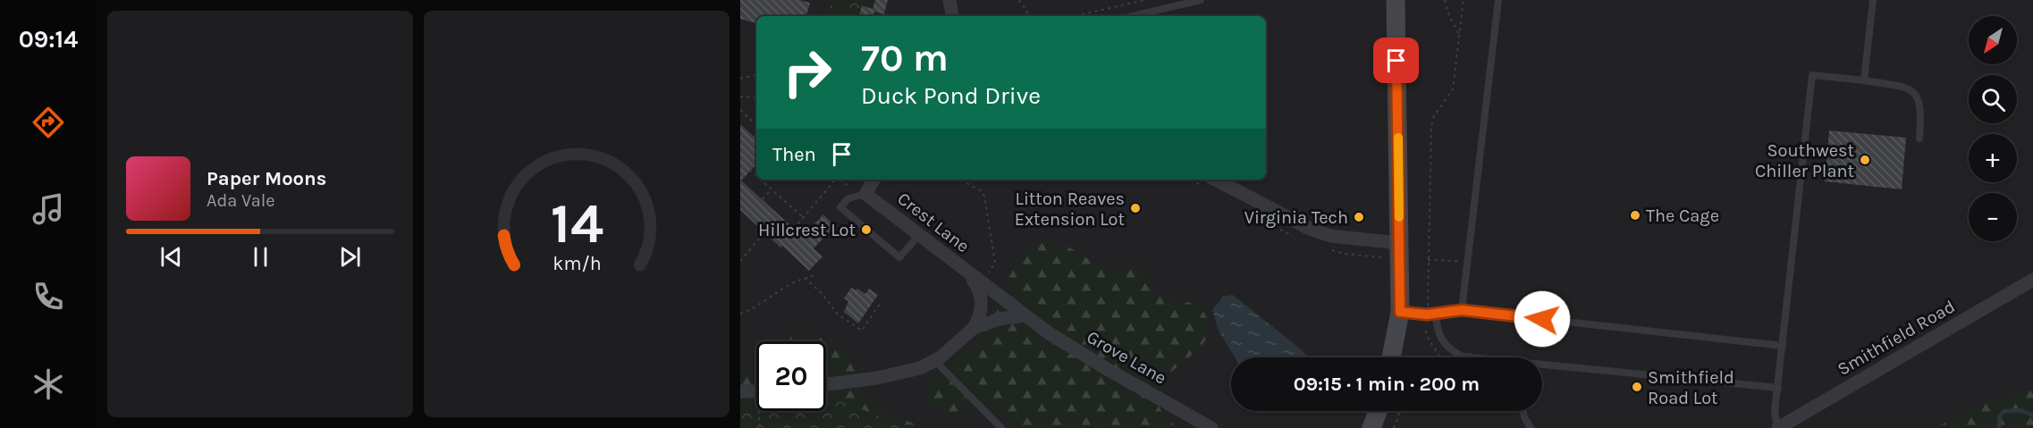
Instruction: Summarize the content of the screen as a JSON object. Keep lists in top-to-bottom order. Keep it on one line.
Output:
{"streets":{"street":["Crest Lane","Smithfield Road","Grove Lane"]},"crossings":[["Crest Lane","Grove Lane"]],"places":["Southwest Chiller Plant","Litton Reaves Extension Lot","The Cage","Virginia Tech","Hillcrest Lot","Smithfield Road Lot"],"north":"bottom left","page":{"tabs":"09:14","map_buttons":["+","−"],"turn":["70 m","Duck Pond Drive"],"then":"Then","song":["Paper Moons","Ada Vale"],"limit":"20","trip":"09:15 · 1 min · 200 m","gauge":["14","km/h"]}}
